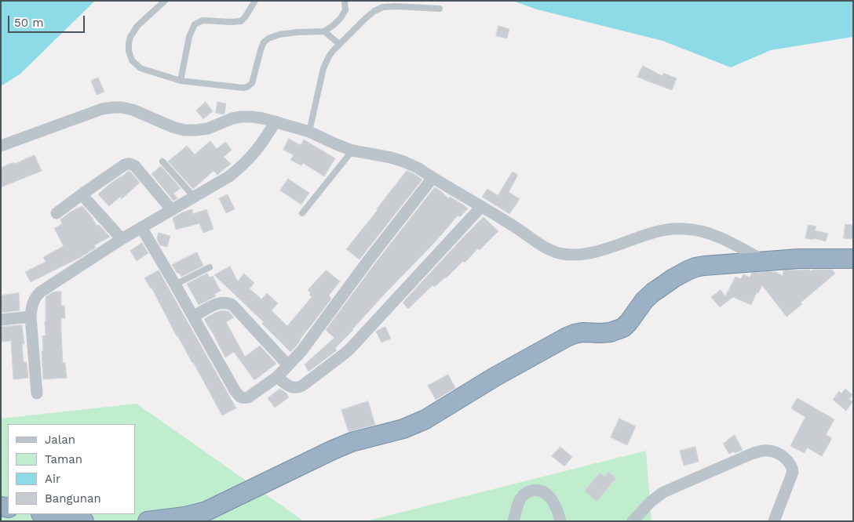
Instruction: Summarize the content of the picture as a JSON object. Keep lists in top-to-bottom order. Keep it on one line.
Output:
{"legend":["Jalan","Taman","Air","Bangunan"],"scale_bar":"50 m"}
